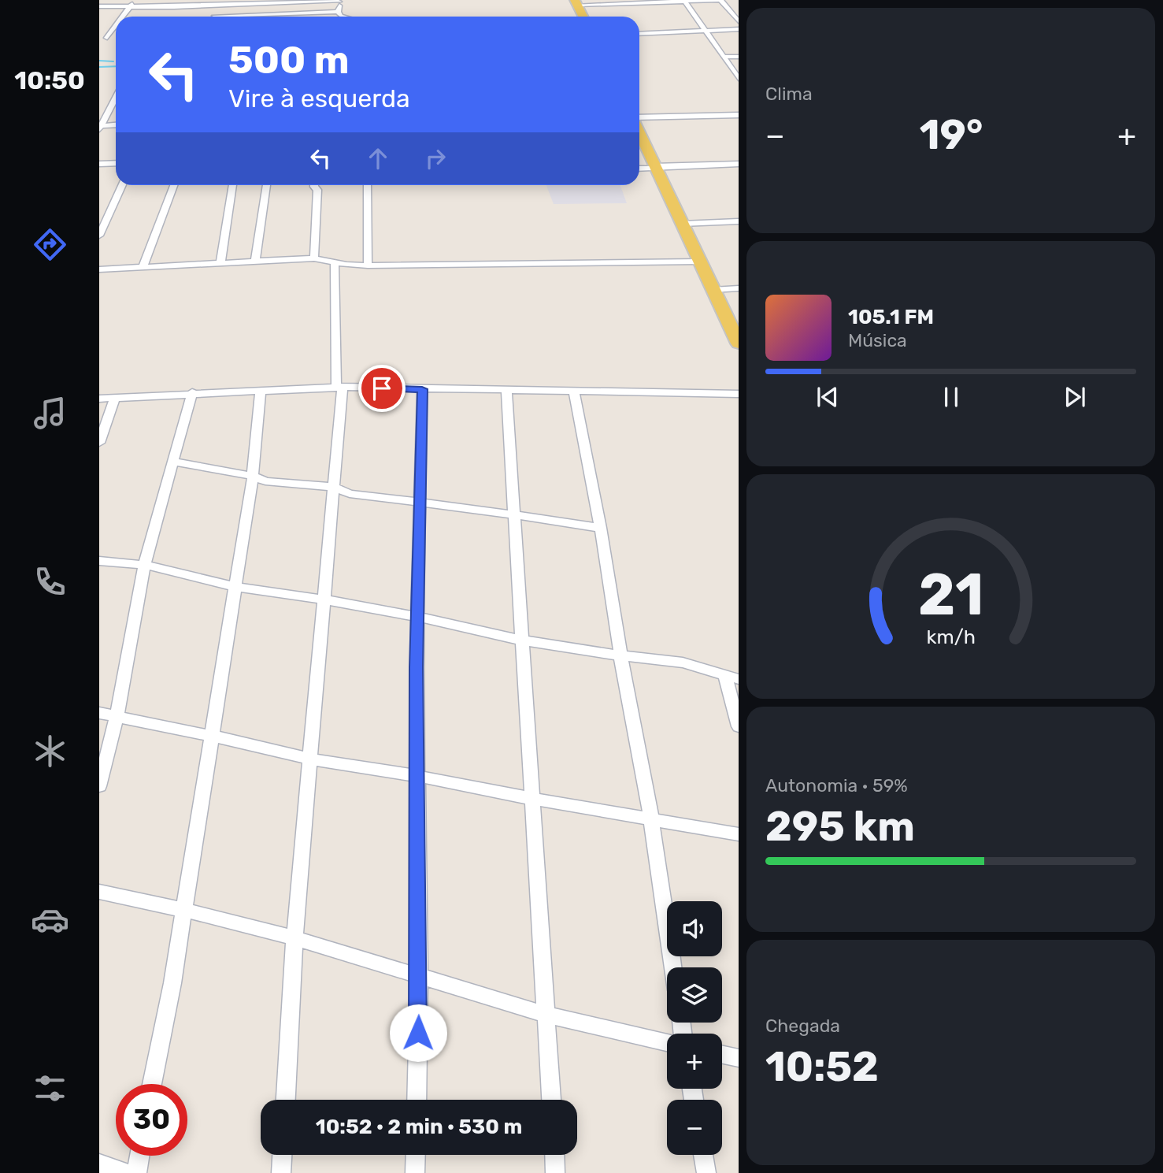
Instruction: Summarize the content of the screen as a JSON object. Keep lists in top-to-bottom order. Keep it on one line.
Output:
{"page":{"tabs":"10:50","tile":["Clima",["Autonomia · 59%","295 km"],["Chegada","10:52"]],"turn":["500 m","Vire à esquerda"],"heat":["−","19°","+"],"song":["105.1 FM","Música"],"map_buttons":["+","−"],"limit":"30","trip":"10:52 · 2 min · 530 m","gauge":["21","km/h"]}}
